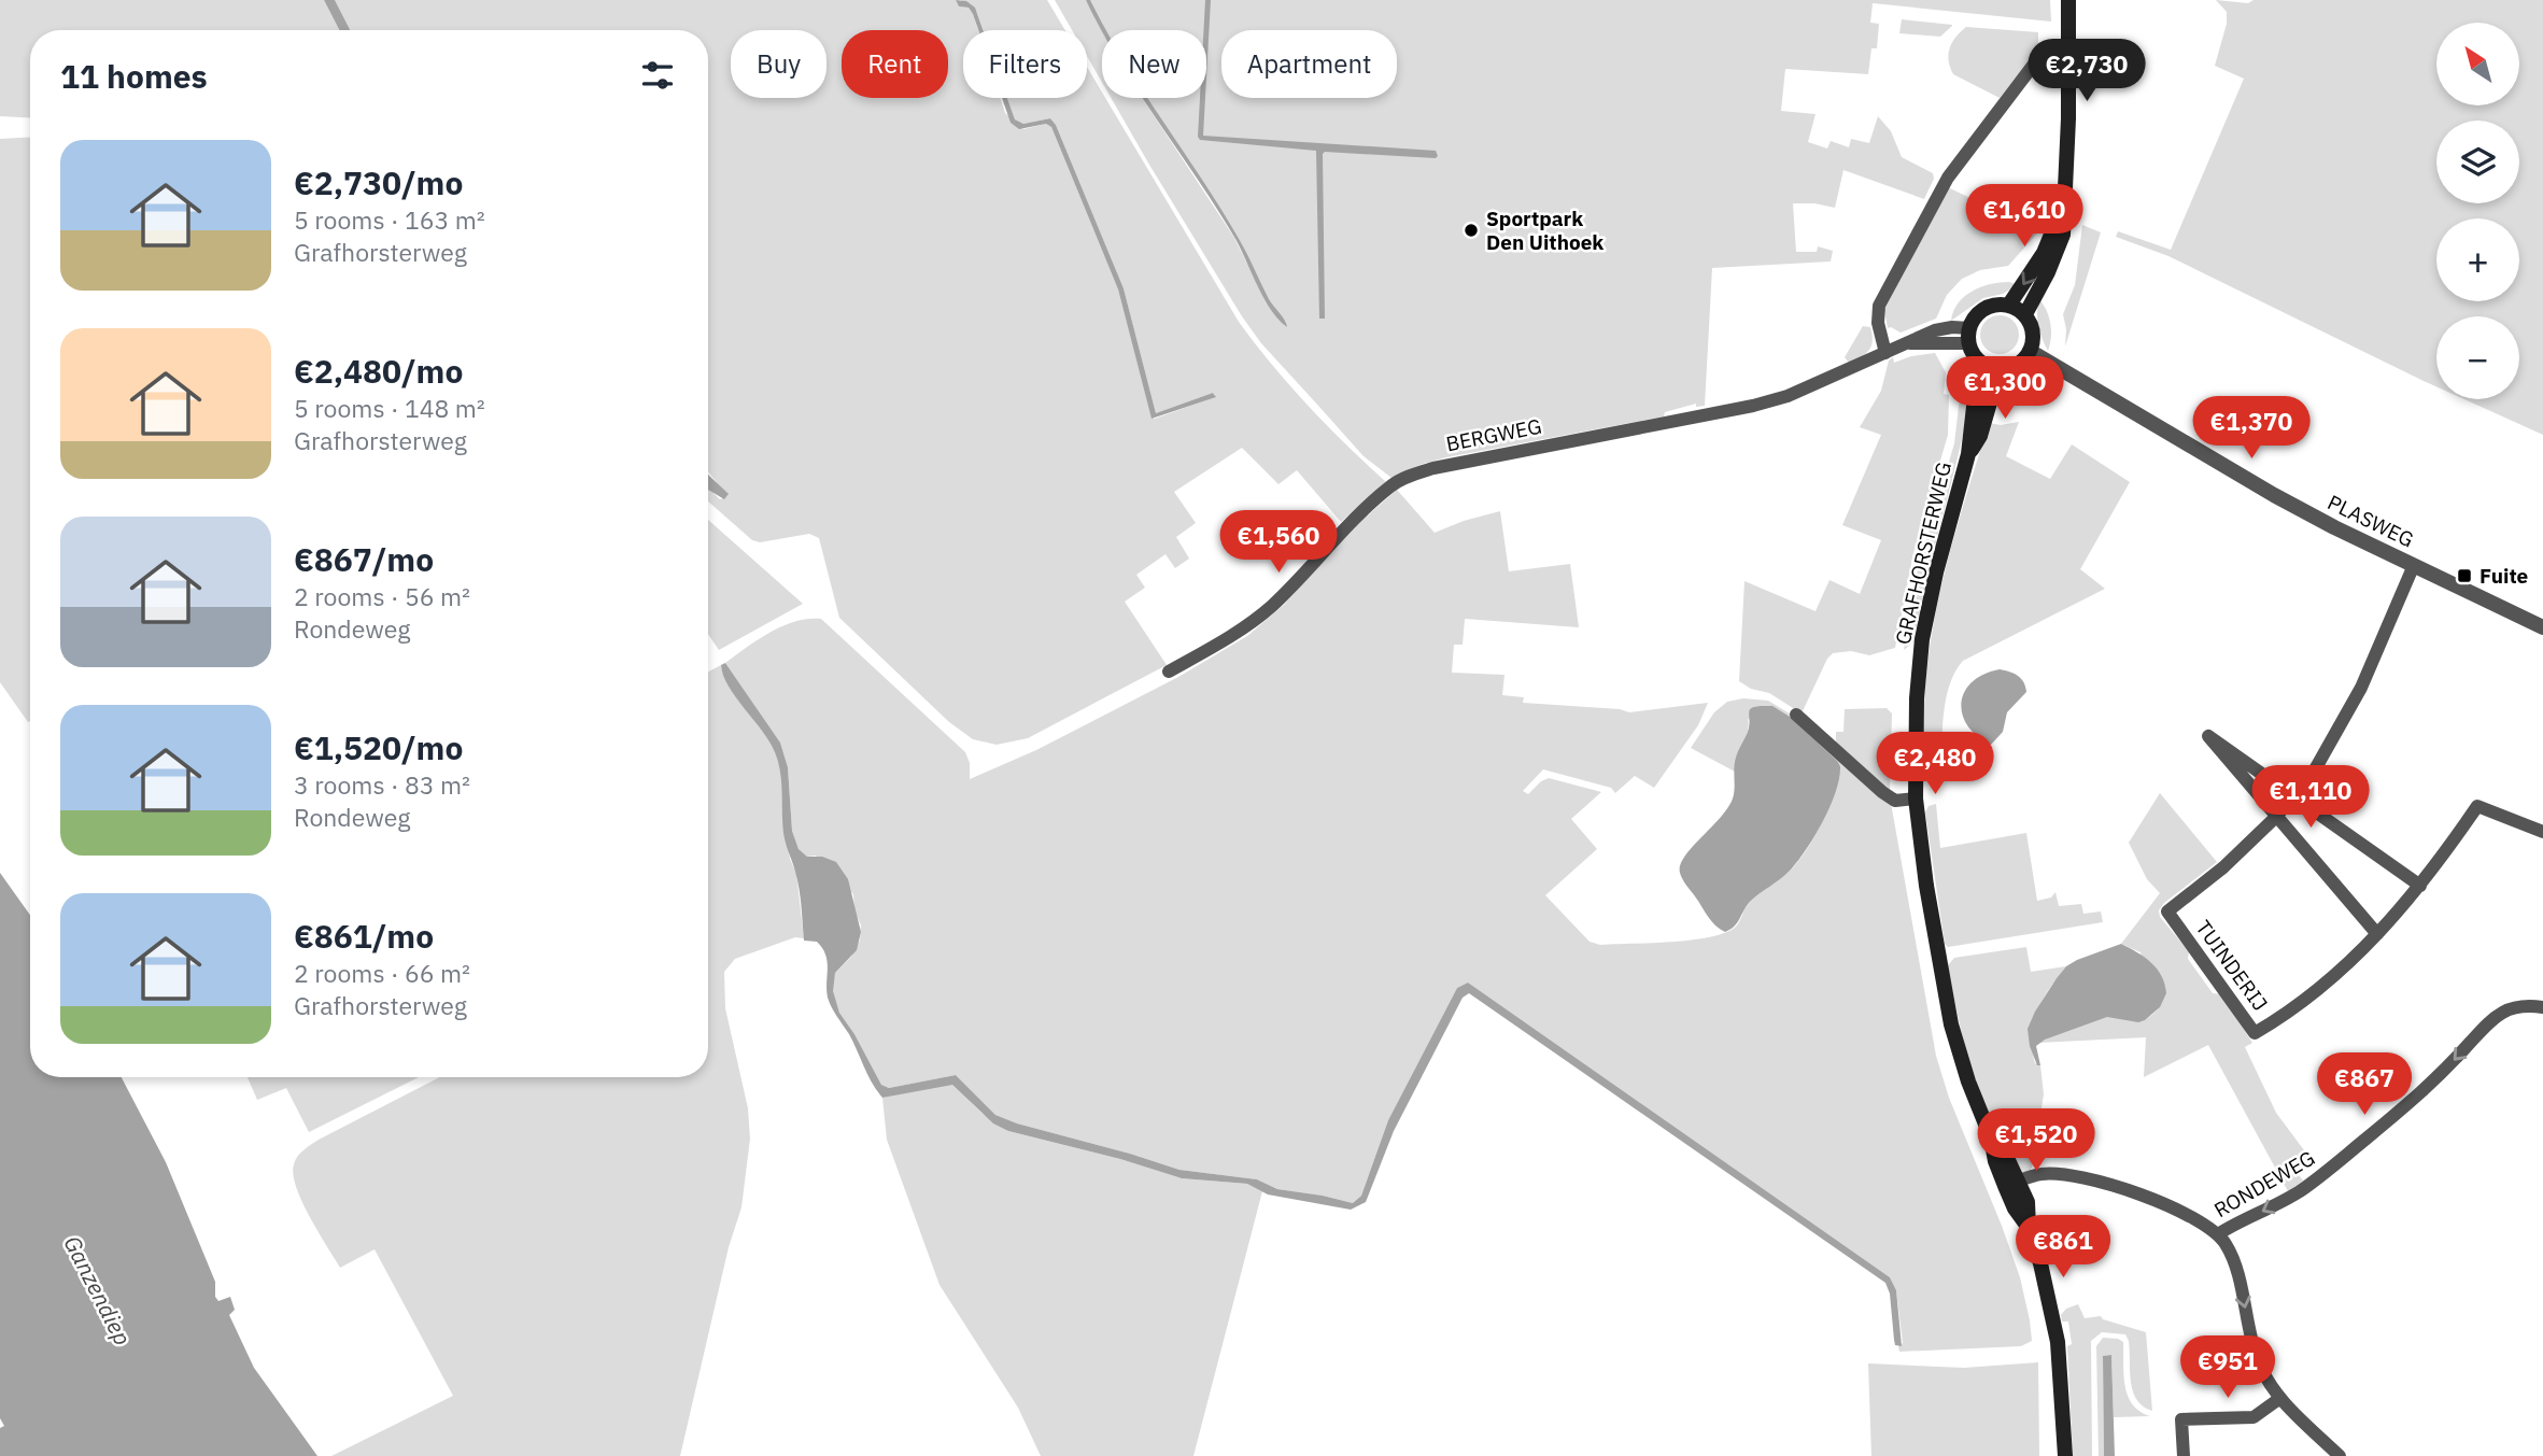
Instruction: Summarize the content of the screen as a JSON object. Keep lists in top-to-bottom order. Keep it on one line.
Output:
{"streets":{"main road":["GRAFHORSTERWEG"],"street":["BERGWEG","PLASWEG","TUINDERIJ","RONDEWEG"]},"crossings":[["BERGWEG","PLASWEG"],["BERGWEG","GRAFHORSTERWEG"],["PLASWEG","GRAFHORSTERWEG"],["PLASWEG","TUINDERIJ"],["GRAFHORSTERWEG","RONDEWEG"]],"one_way":["RONDEWEG"],"water":["Ganzendiep"],"places":{"other":["Sportpark Den Uithoek"],"transit":["Fuite"]},"north":"top left","page":{"map_buttons":["+","−"],"chip":["Buy","Rent","Filters","New","Apartment"],"heading":"11 homes","price":["€2,730","€1,610","€1,300","€1,370","€1,560","€2,480","€1,110","€867","€1,520","€861","€951"],"list":[{"name":"€2,730/mo","note":"5 rooms · 163 m² · Grafhorsterweg"},{"name":"€2,480/mo","note":"5 rooms · 148 m² · Grafhorsterweg"},{"name":"€867/mo","note":"2 rooms · 56 m² · Rondeweg"},{"name":"€1,520/mo","note":"3 rooms · 83 m² · Rondeweg"},{"name":"€861/mo","note":"2 rooms · 66 m² · Grafhorsterweg"}]}}
